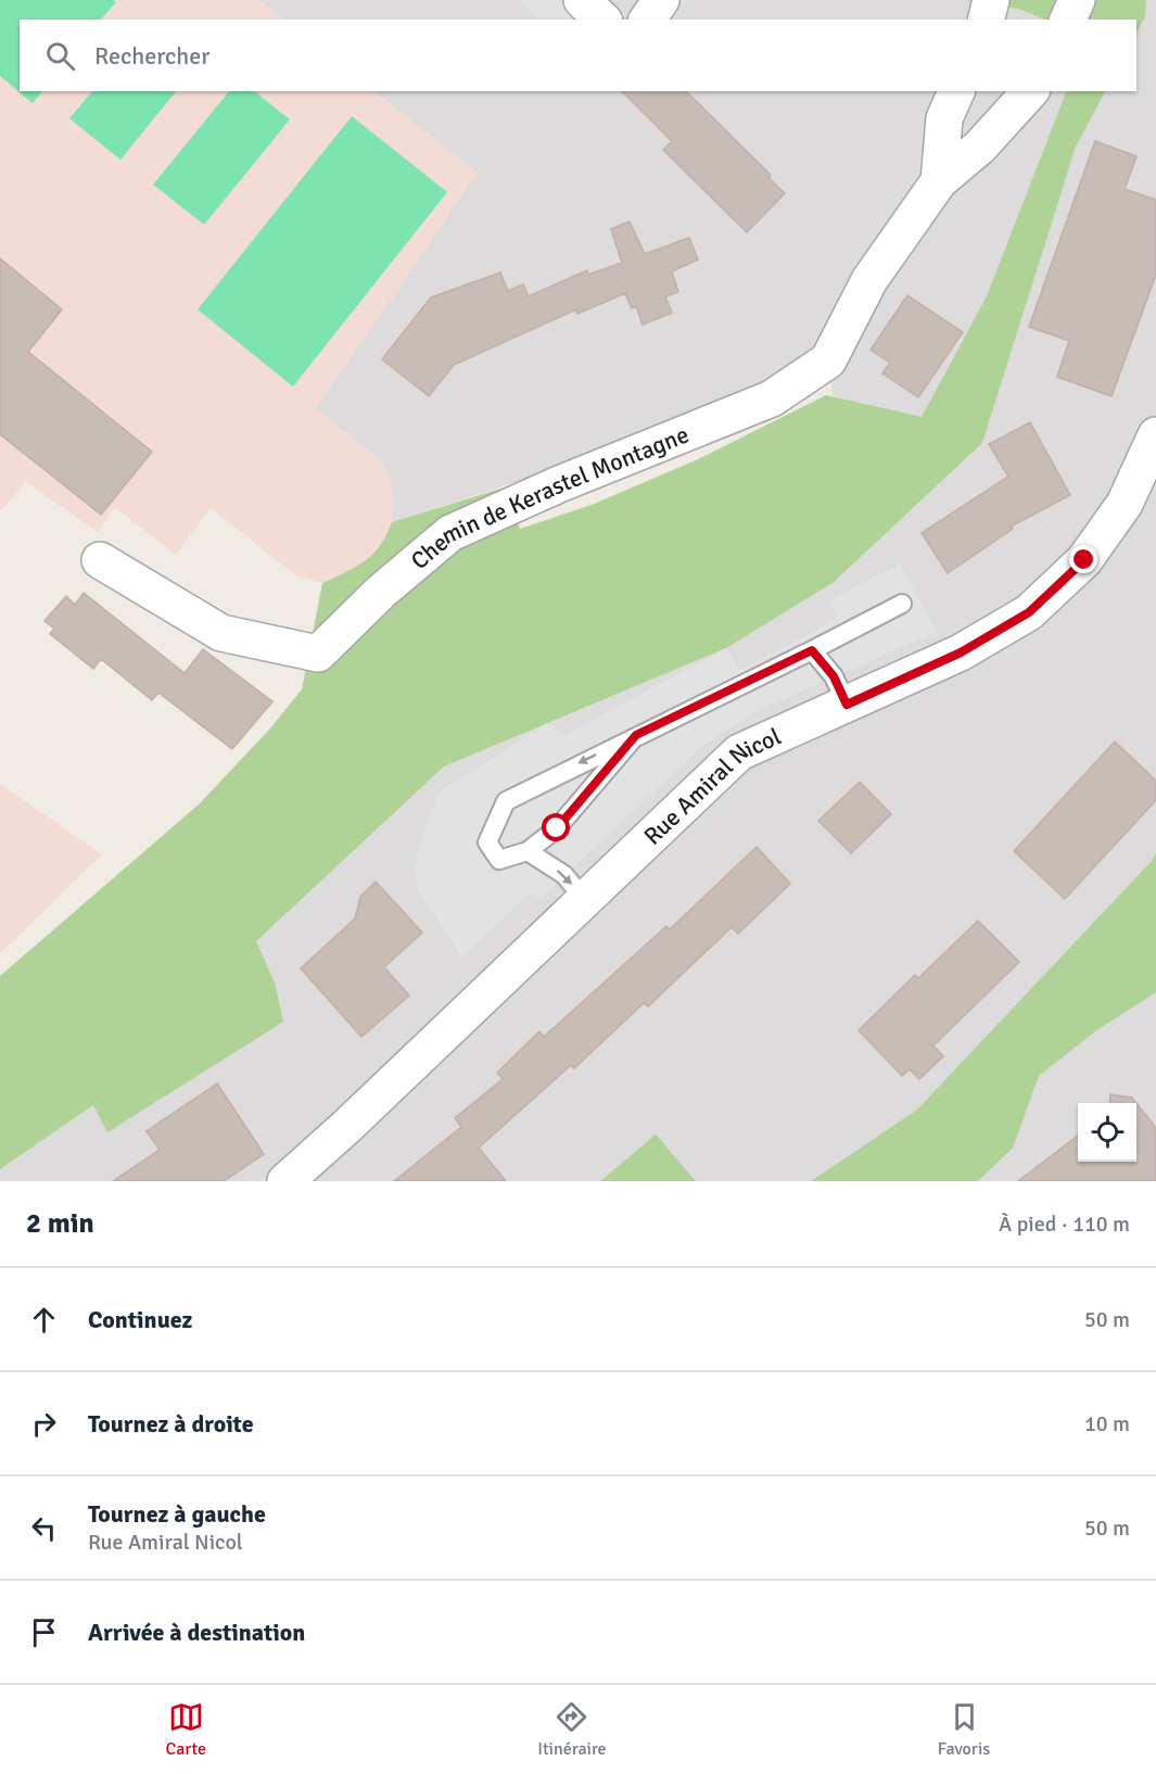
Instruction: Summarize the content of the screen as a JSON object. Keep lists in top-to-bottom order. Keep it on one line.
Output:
{"streets":{"street":["Chemin de Kerastel Montagne","Rue Amiral Nicol"]},"page":{"search":"Rechercher","heading":["2 min","À pied · 110 m"],"list":[["Continuez","50 m"],["Tournez à droite","10 m"],["Tournez à gauche","Rue Amiral Nicol","50 m"],"Arrivée à destination"],"nav":["Carte","Itinéraire","Favoris"]}}
